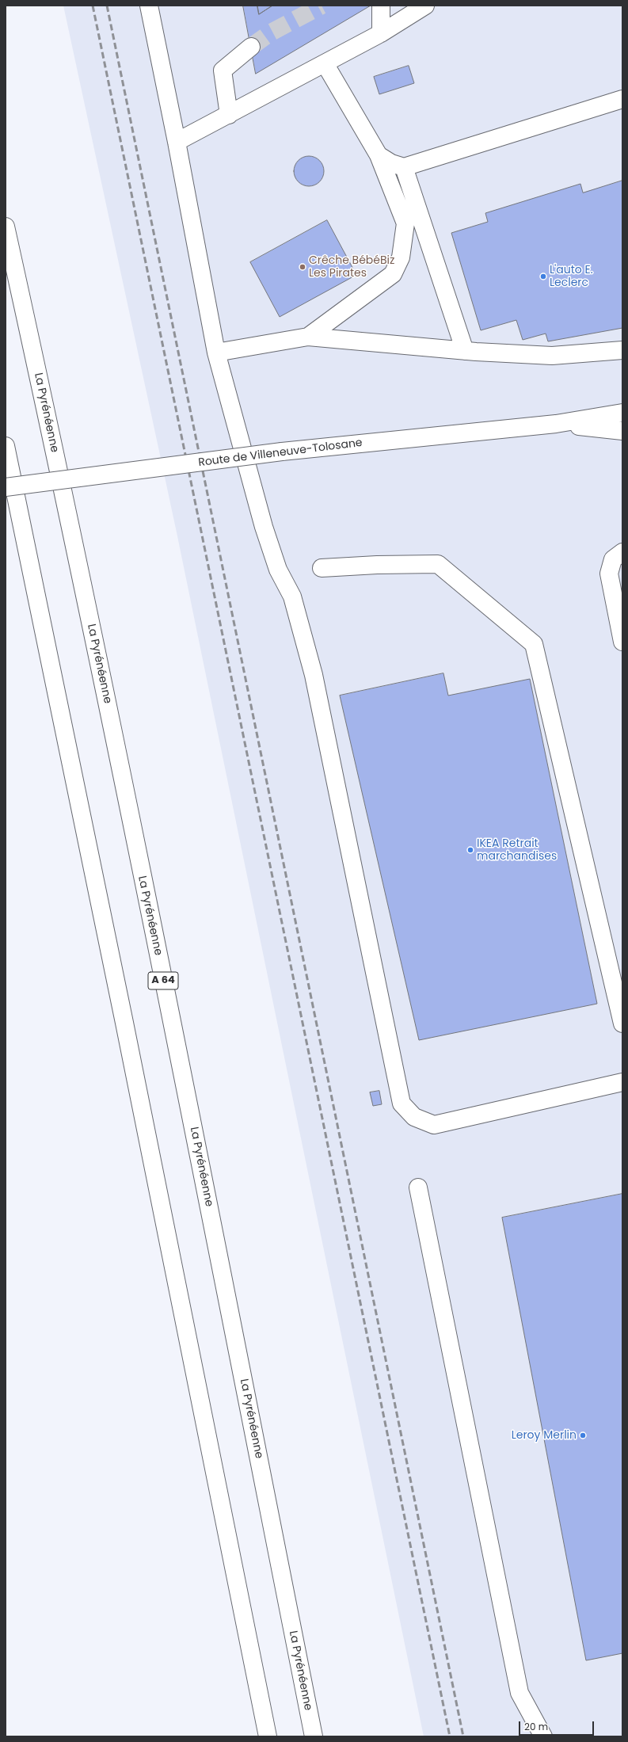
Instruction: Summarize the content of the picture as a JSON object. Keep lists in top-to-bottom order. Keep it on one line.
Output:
{"streets":{"main road":["La Pyrénéenne","Route de Villeneuve-Tolosane","A 64"]},"places":["Crêche BébéBiz Les Pirates","L'auto E. Leclerc","IKEA Retrait marchandises","Leroy Merlin"],"scale_bar":"20 m"}
